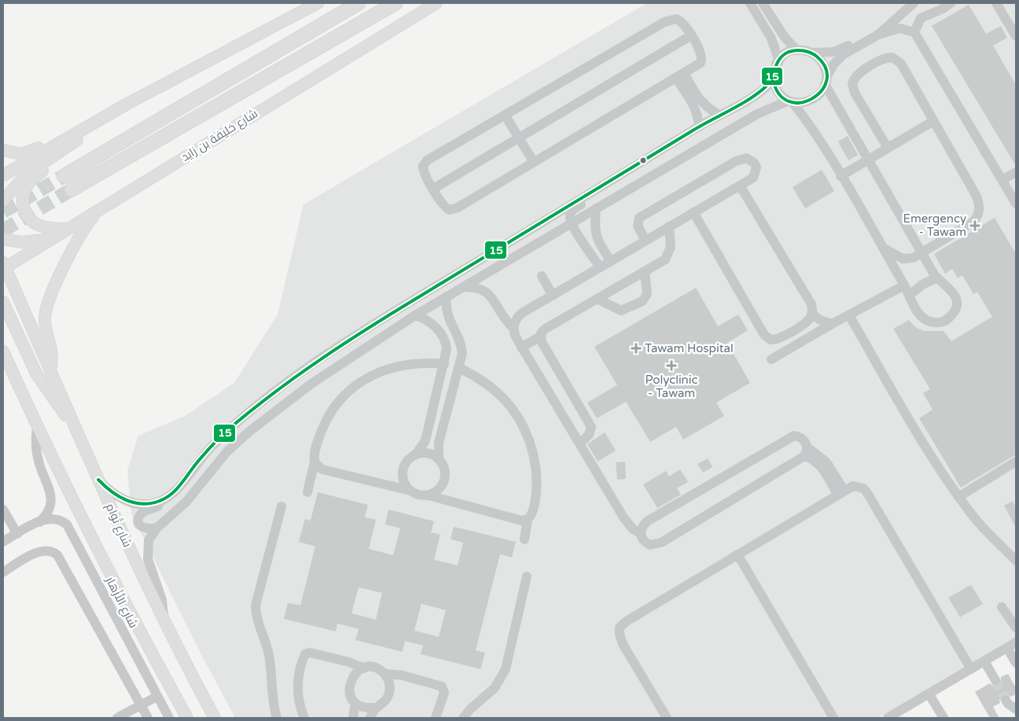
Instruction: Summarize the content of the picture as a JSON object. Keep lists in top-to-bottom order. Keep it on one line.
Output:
{"streets":{"main road":["شارع خليفة بن زايد","شارع تُوام"],"street":["شارع الأَزْهار"]},"crossings":[["شارع خليفة بن زايد","شارع تُوام"]],"places":{"health":["Emergency - Tawam","Tawam Hospital","Polyclinic - Tawam"]},"lines":["transit line 15"]}
